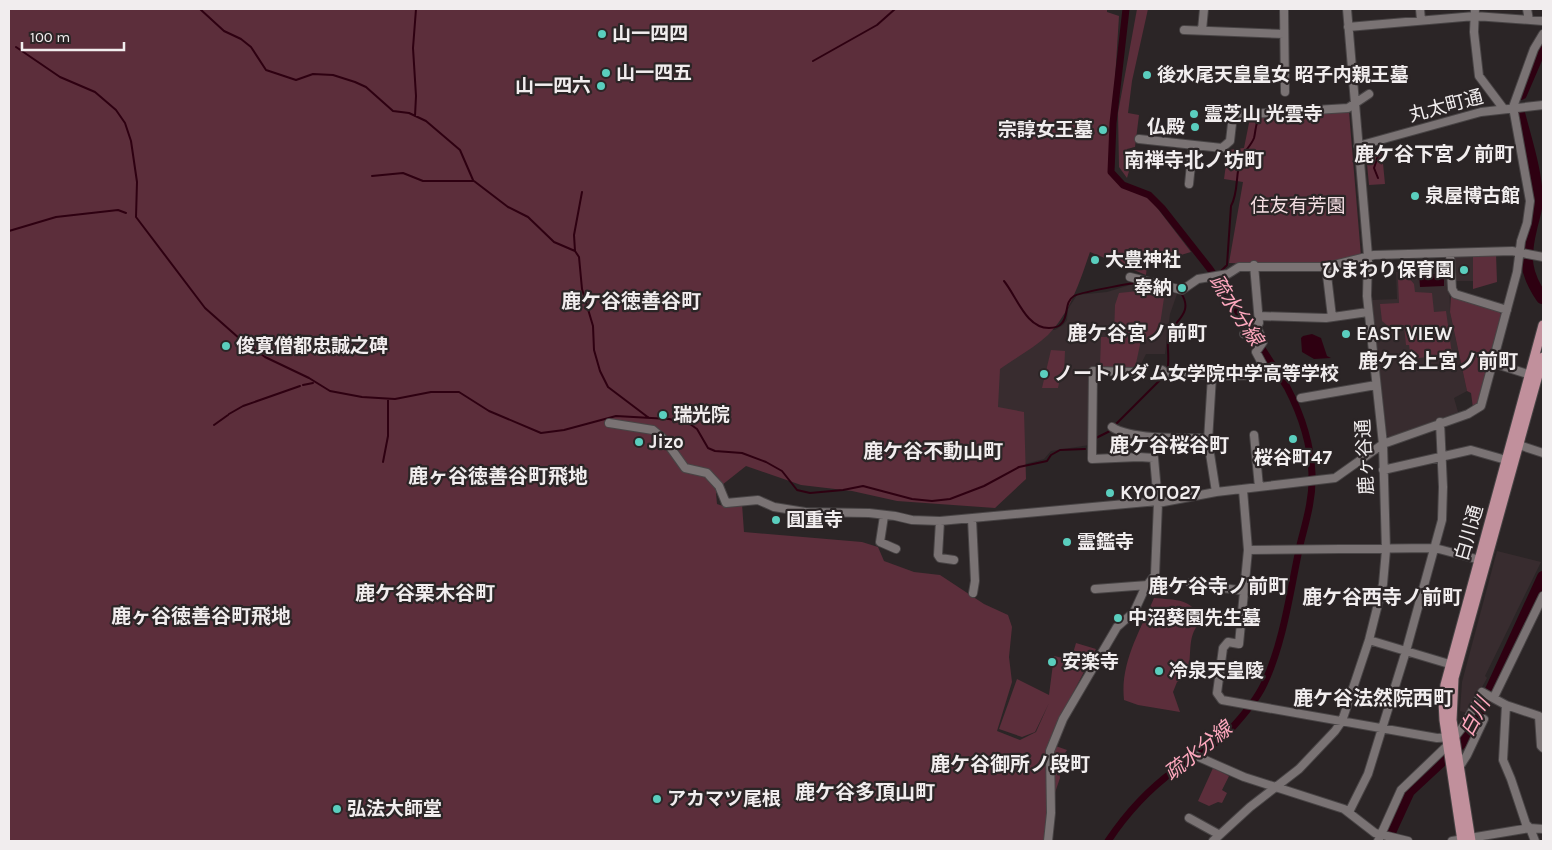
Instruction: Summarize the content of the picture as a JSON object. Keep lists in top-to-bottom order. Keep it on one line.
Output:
{"streets":{"main road":["白川通"],"street":["丸太町通","鹿ヶ谷通"]},"crossings":[["丸太町通","鹿ヶ谷通"]],"districts":["鹿ケ谷下宮ノ前町","南禅寺北ノ坊町","鹿ケ谷徳善谷町","鹿ケ谷宮ノ前町","鹿ケ谷上宮ノ前町","鹿ケ谷桜谷町","鹿ケ谷不動山町","鹿ヶ谷徳善谷町飛地","鹿ケ谷寺ノ前町","鹿ケ谷栗木谷町","鹿ケ谷西寺ノ前町","鹿ヶ谷徳善谷町飛地","鹿ケ谷法然院西町","鹿ケ谷御所ノ段町","鹿ケ谷多頂山町"],"water":["疏水分線","白川"],"parks":["住友有芳園"],"places":["山一四四","山一四五","後水尾天皇皇女 昭子内親王墓","山一四六","霊芝山 光雲寺","仏殿","宗諄女王墓","泉屋博古館","大豊神社","ひまわり保育園","奉納","EAST VIEW","俊寛僧都忠誠之碑","ノートルダム女学院中学高等学校","瑞光院","桜谷町47","Jizo","KYOTO27","圓重寺","霊鑑寺","中沼葵園先生墓","安楽寺","冷泉天皇陵","アカマツ尾根","弘法大師堂"],"scale_bar":"100 m"}
